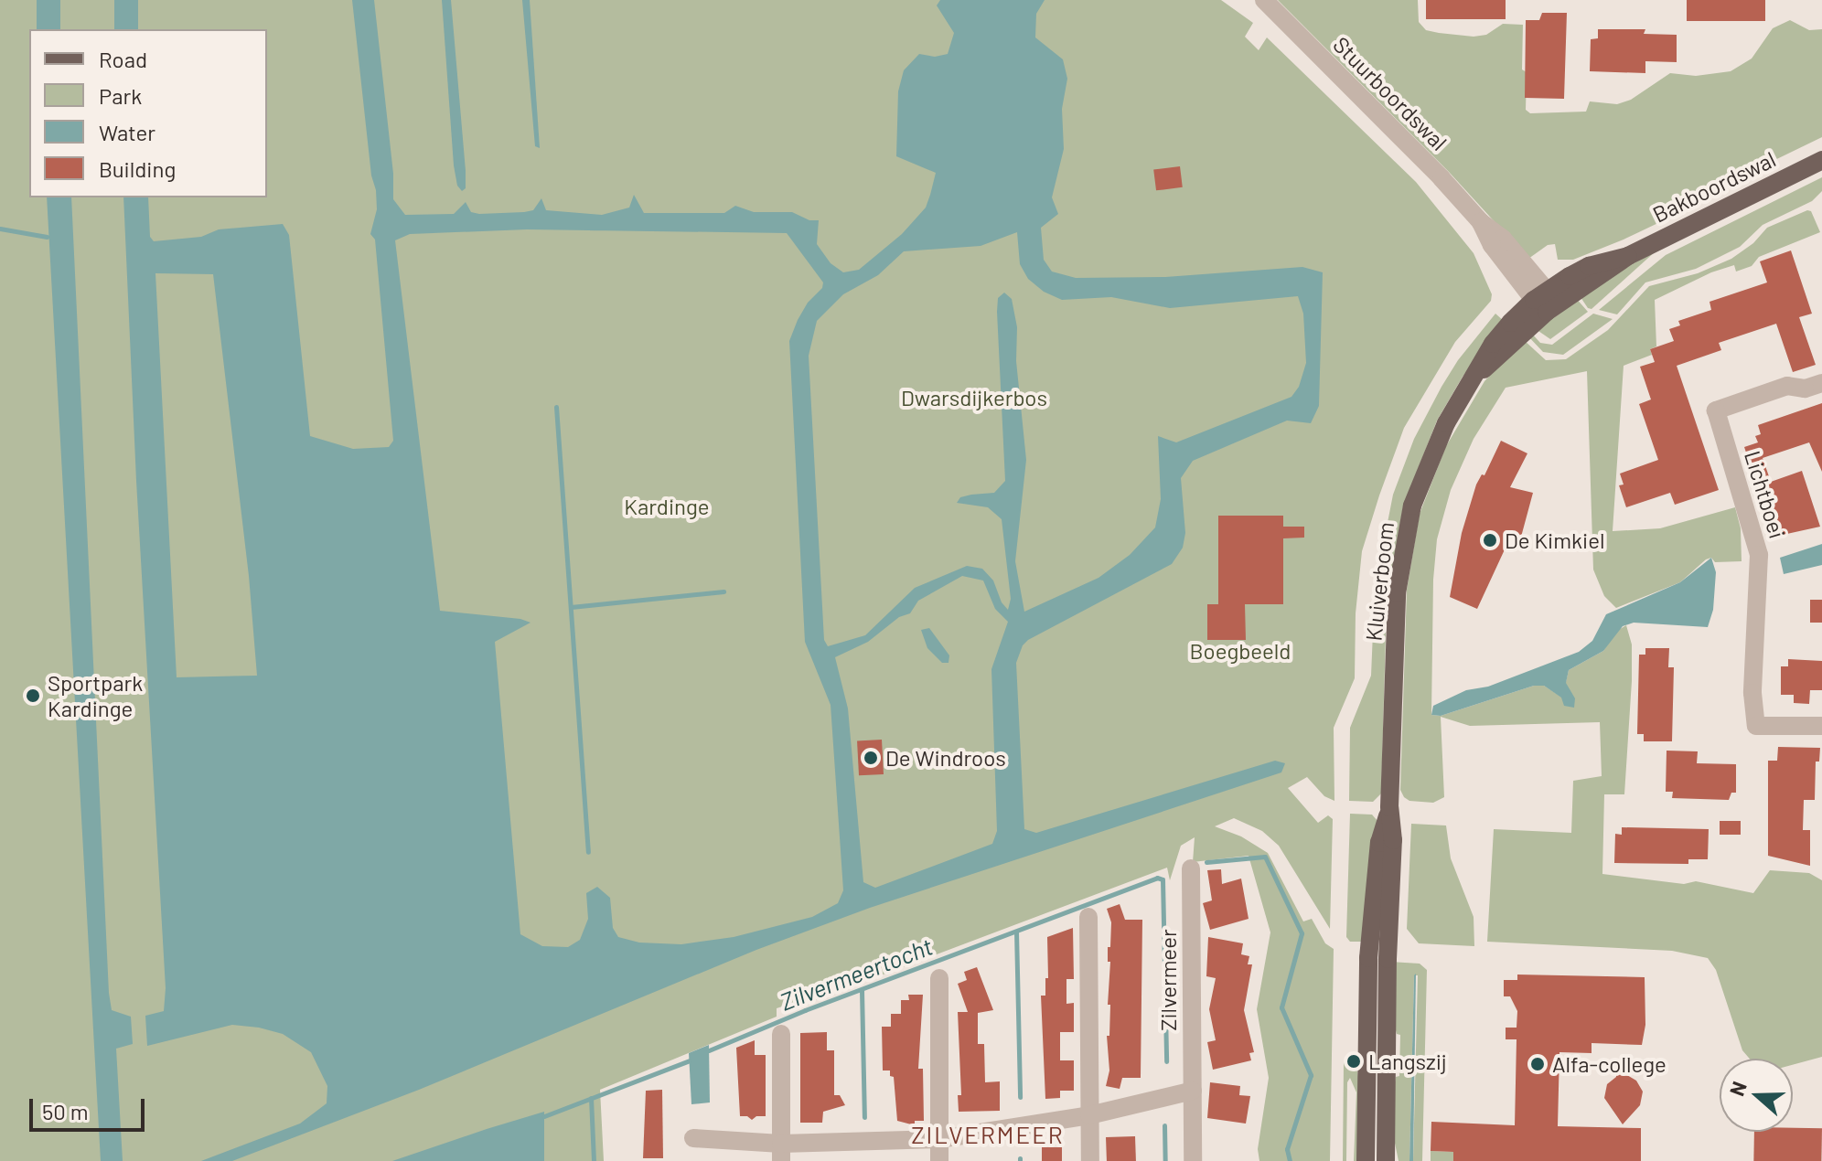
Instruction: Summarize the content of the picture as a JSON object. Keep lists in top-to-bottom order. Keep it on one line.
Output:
{"streets":{"main road":["Bakboordswal","Kluiverboom"],"street":["Stuurboordswal","Lichtboei","Zilvermeer"]},"crossings":[["Stuurboordswal","Bakboordswal"],["Stuurboordswal","Kluiverboom"],["Bakboordswal","Kluiverboom"]],"districts":["ZILVERMEER"],"water":["Zilvermeertocht"],"parks":["Dwarsdijkerbos","Kardinge","Boegbeeld"],"places":["De Kimkiel","Sportpark Kardinge","De Windroos","Langszij","Alfa-college"],"legend":["Road","Park","Water","Building"],"scale_bar":"50 m","north":"left"}
